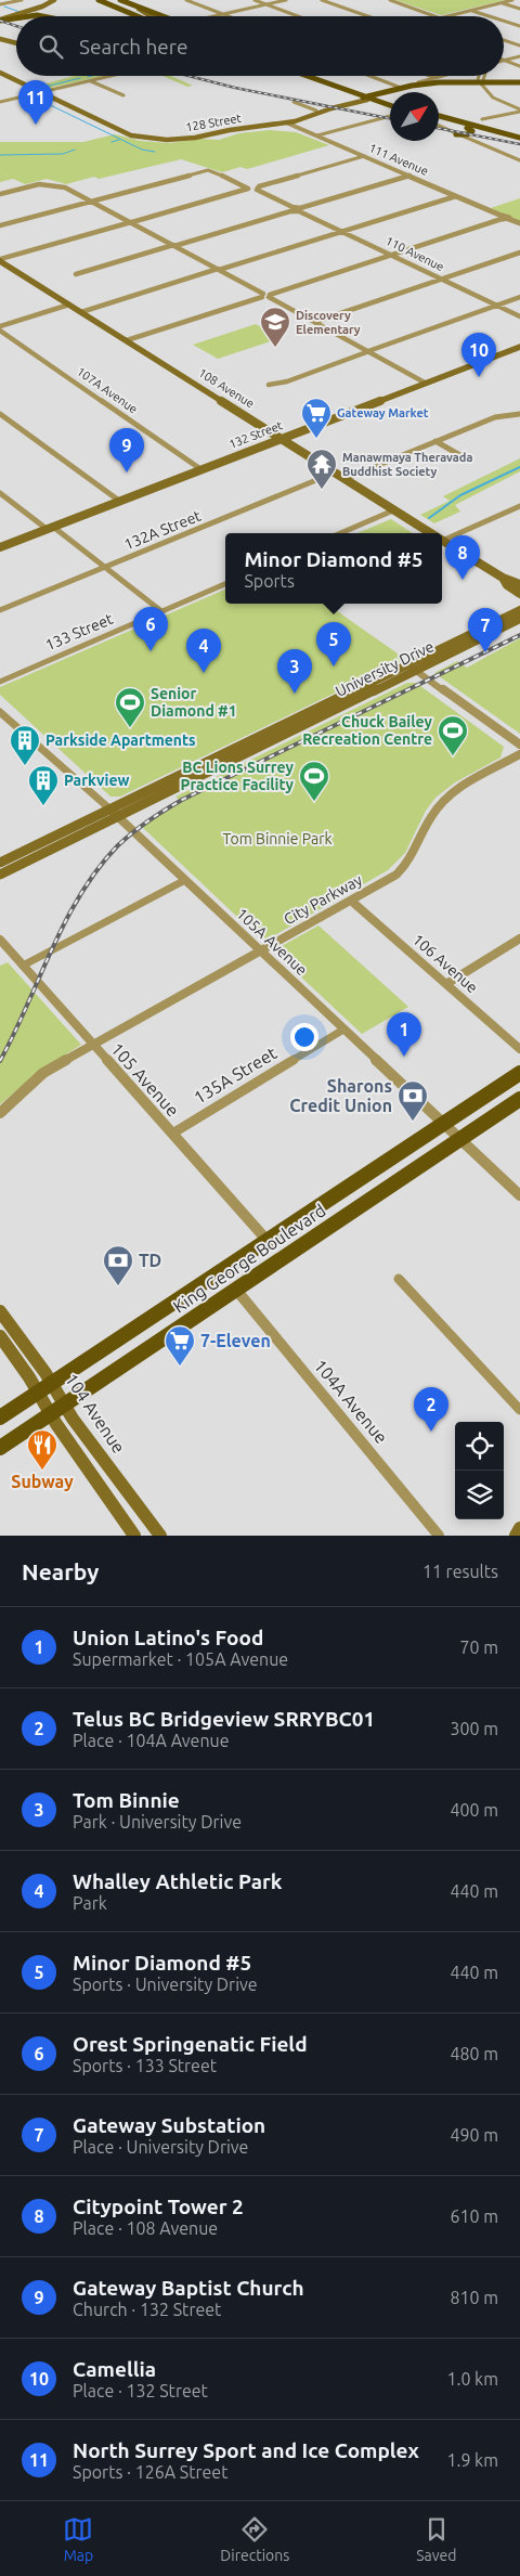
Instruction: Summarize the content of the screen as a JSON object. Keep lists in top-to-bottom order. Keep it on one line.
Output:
{"streets":{"main road":["128 Street","108 Avenue","132 Street","University Drive","King George Boulevard","104 Avenue"],"street":["111 Avenue","110 Avenue","107A Avenue","132A Street","133 Street","City Parkway","105A Avenue","106 Avenue","135A Street","105 Avenue","104A Avenue"]},"crossings":[["128 Street","111 Avenue"],["111 Avenue","110 Avenue"],["108 Avenue","132 Street"],["108 Avenue","132A Street"],["107A Avenue","132 Street"],["University Drive","105A Avenue"],["City Parkway","105A Avenue"],["City Parkway","106 Avenue"],["City Parkway","105 Avenue"],["105A Avenue","135A Street"],["105A Avenue","King George Boulevard"],["135A Street","105 Avenue"],["105 Avenue","King George Boulevard"],["King George Boulevard","104A Avenue"],["King George Boulevard","104 Avenue"]],"parks":["Tom Binnie Park"],"places":{"school or university":["Discovery Elementary"],"supermarket":["Gateway Market","7-Eleven"],"temple":["Manawmaya Theravada Buddhist Society"],"sports":["Senior Diamond #1","Chuck Bailey Recreation Centre","BC Lions Surrey Practice Facility"],"building":["Parkside Apartments","Parkview"],"bank":["Sharons Credit Union","TD"],"restaurant":["Subway"]},"north":"top right","page":{"search":"Search here","pins":["11","10","9","8","6","7","5","4","3","1","2"],"popup":["Minor Diamond #5","Sports"],"heading":["Nearby","11 results"],"list":[{"mark":"1","name":"Union Latino's Food","note":"Supermarket · 105A Avenue","value":"70 m"},{"mark":"2","name":"Telus BC Bridgeview SRRYBC01","note":"Place · 104A Avenue","value":"300 m"},{"mark":"3","name":"Tom Binnie","note":"Park · University Drive","value":"400 m"},{"mark":"4","name":"Whalley Athletic Park","note":"Park","value":"440 m"},{"mark":"5","name":"Minor Diamond #5","note":"Sports · University Drive","value":"440 m"},{"mark":"6","name":"Orest Springenatic Field","note":"Sports · 133 Street","value":"480 m"},{"mark":"7","name":"Gateway Substation","note":"Place · University Drive","value":"490 m"},{"mark":"8","name":"Citypoint Tower 2","note":"Place · 108 Avenue","value":"610 m"},{"mark":"9","name":"Gateway Baptist Church","note":"Church · 132 Street","value":"810 m"},{"mark":"10","name":"Camellia","note":"Place · 132 Street","value":"1.0 km"},{"mark":"11","name":"North Surrey Sport and Ice Complex","note":"Sports · 126A Street","value":"1.9 km"}],"nav":["Map","Directions","Saved"]}}
